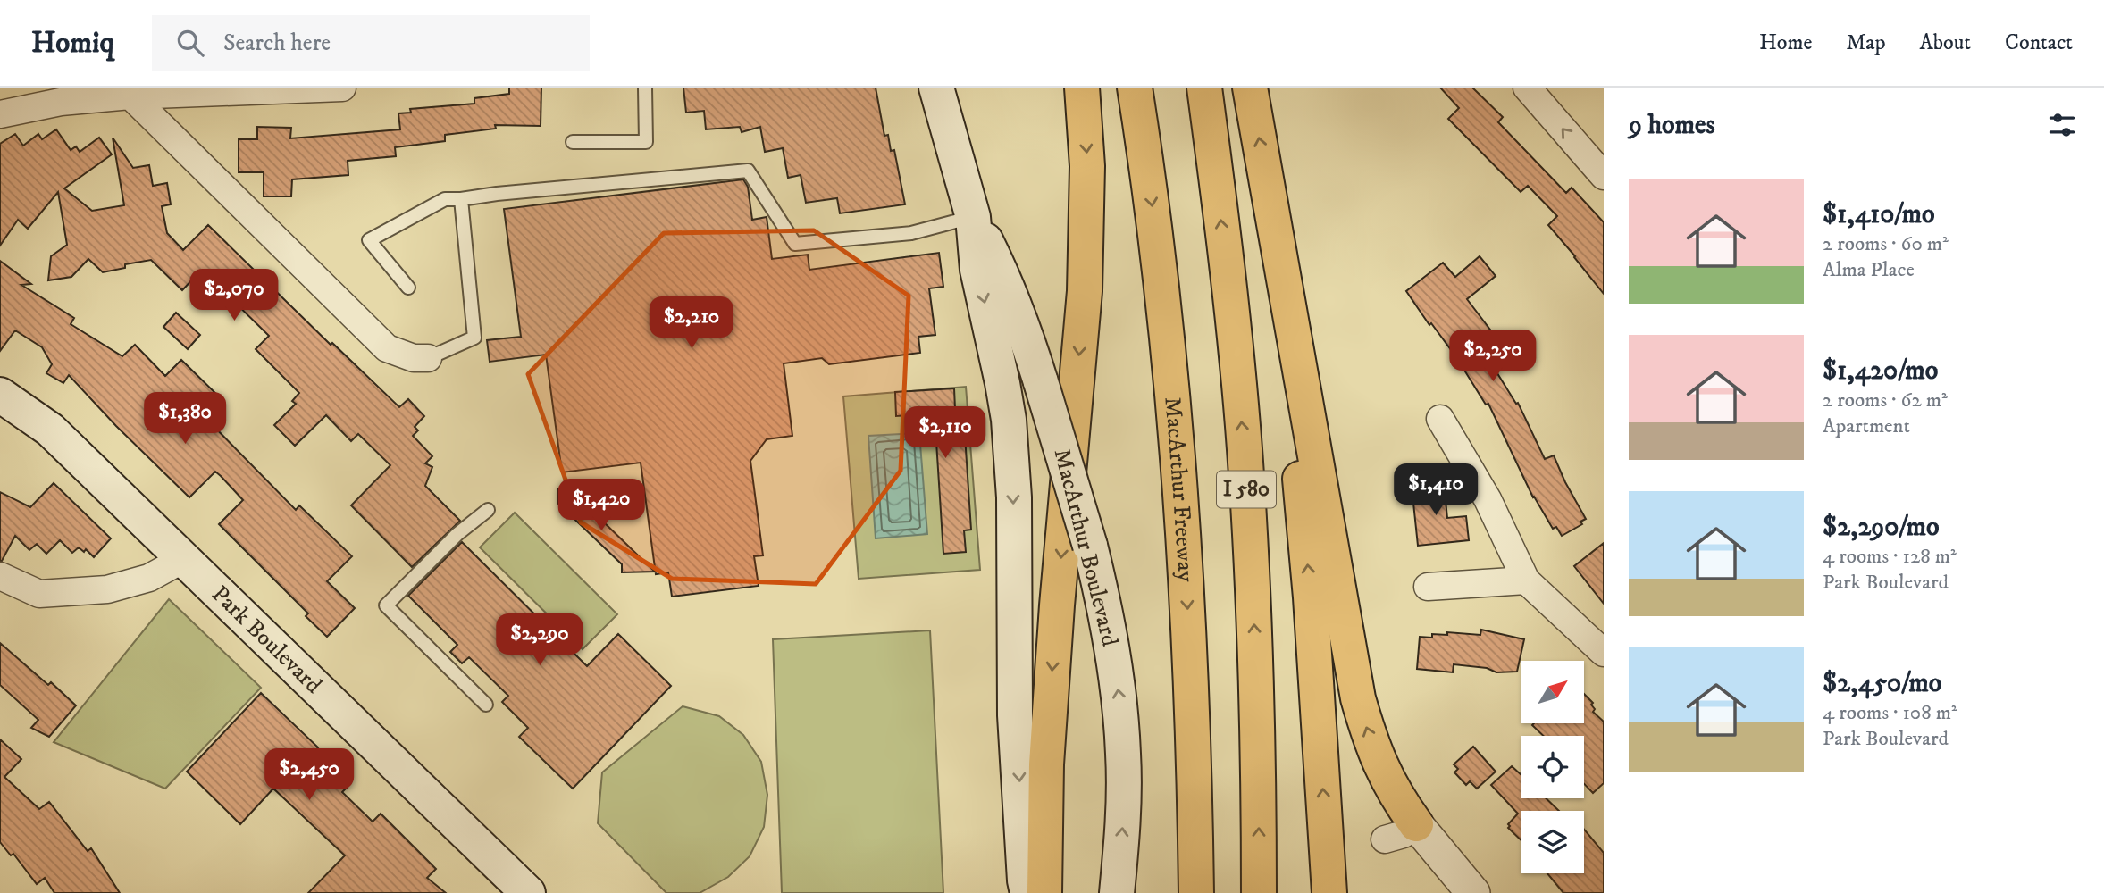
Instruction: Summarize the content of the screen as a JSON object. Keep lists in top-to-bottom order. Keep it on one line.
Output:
{"streets":{"highway":["MacArthur Freeway","I 580"],"main road":["MacArthur Boulevard","Park Boulevard"]},"north":"top right","page":{"header":"Homiq","search":"Search here","nav":["Home","Map","About","Contact"],"heading":"9 homes","list":[{"name":"$1,410/mo","note":"2 rooms · 60 m² · Alma Place"},{"name":"$1,420/mo","note":"2 rooms · 62 m² · Apartment"},{"name":"$2,290/mo","note":"4 rooms · 128 m² · Park Boulevard"},{"name":"$2,450/mo","note":"4 rooms · 108 m² · Park Boulevard"}],"price":["$2,070","$2,210","$2,250","$1,380","$2,110","$1,410","$1,420","$2,290","$2,450"]}}
